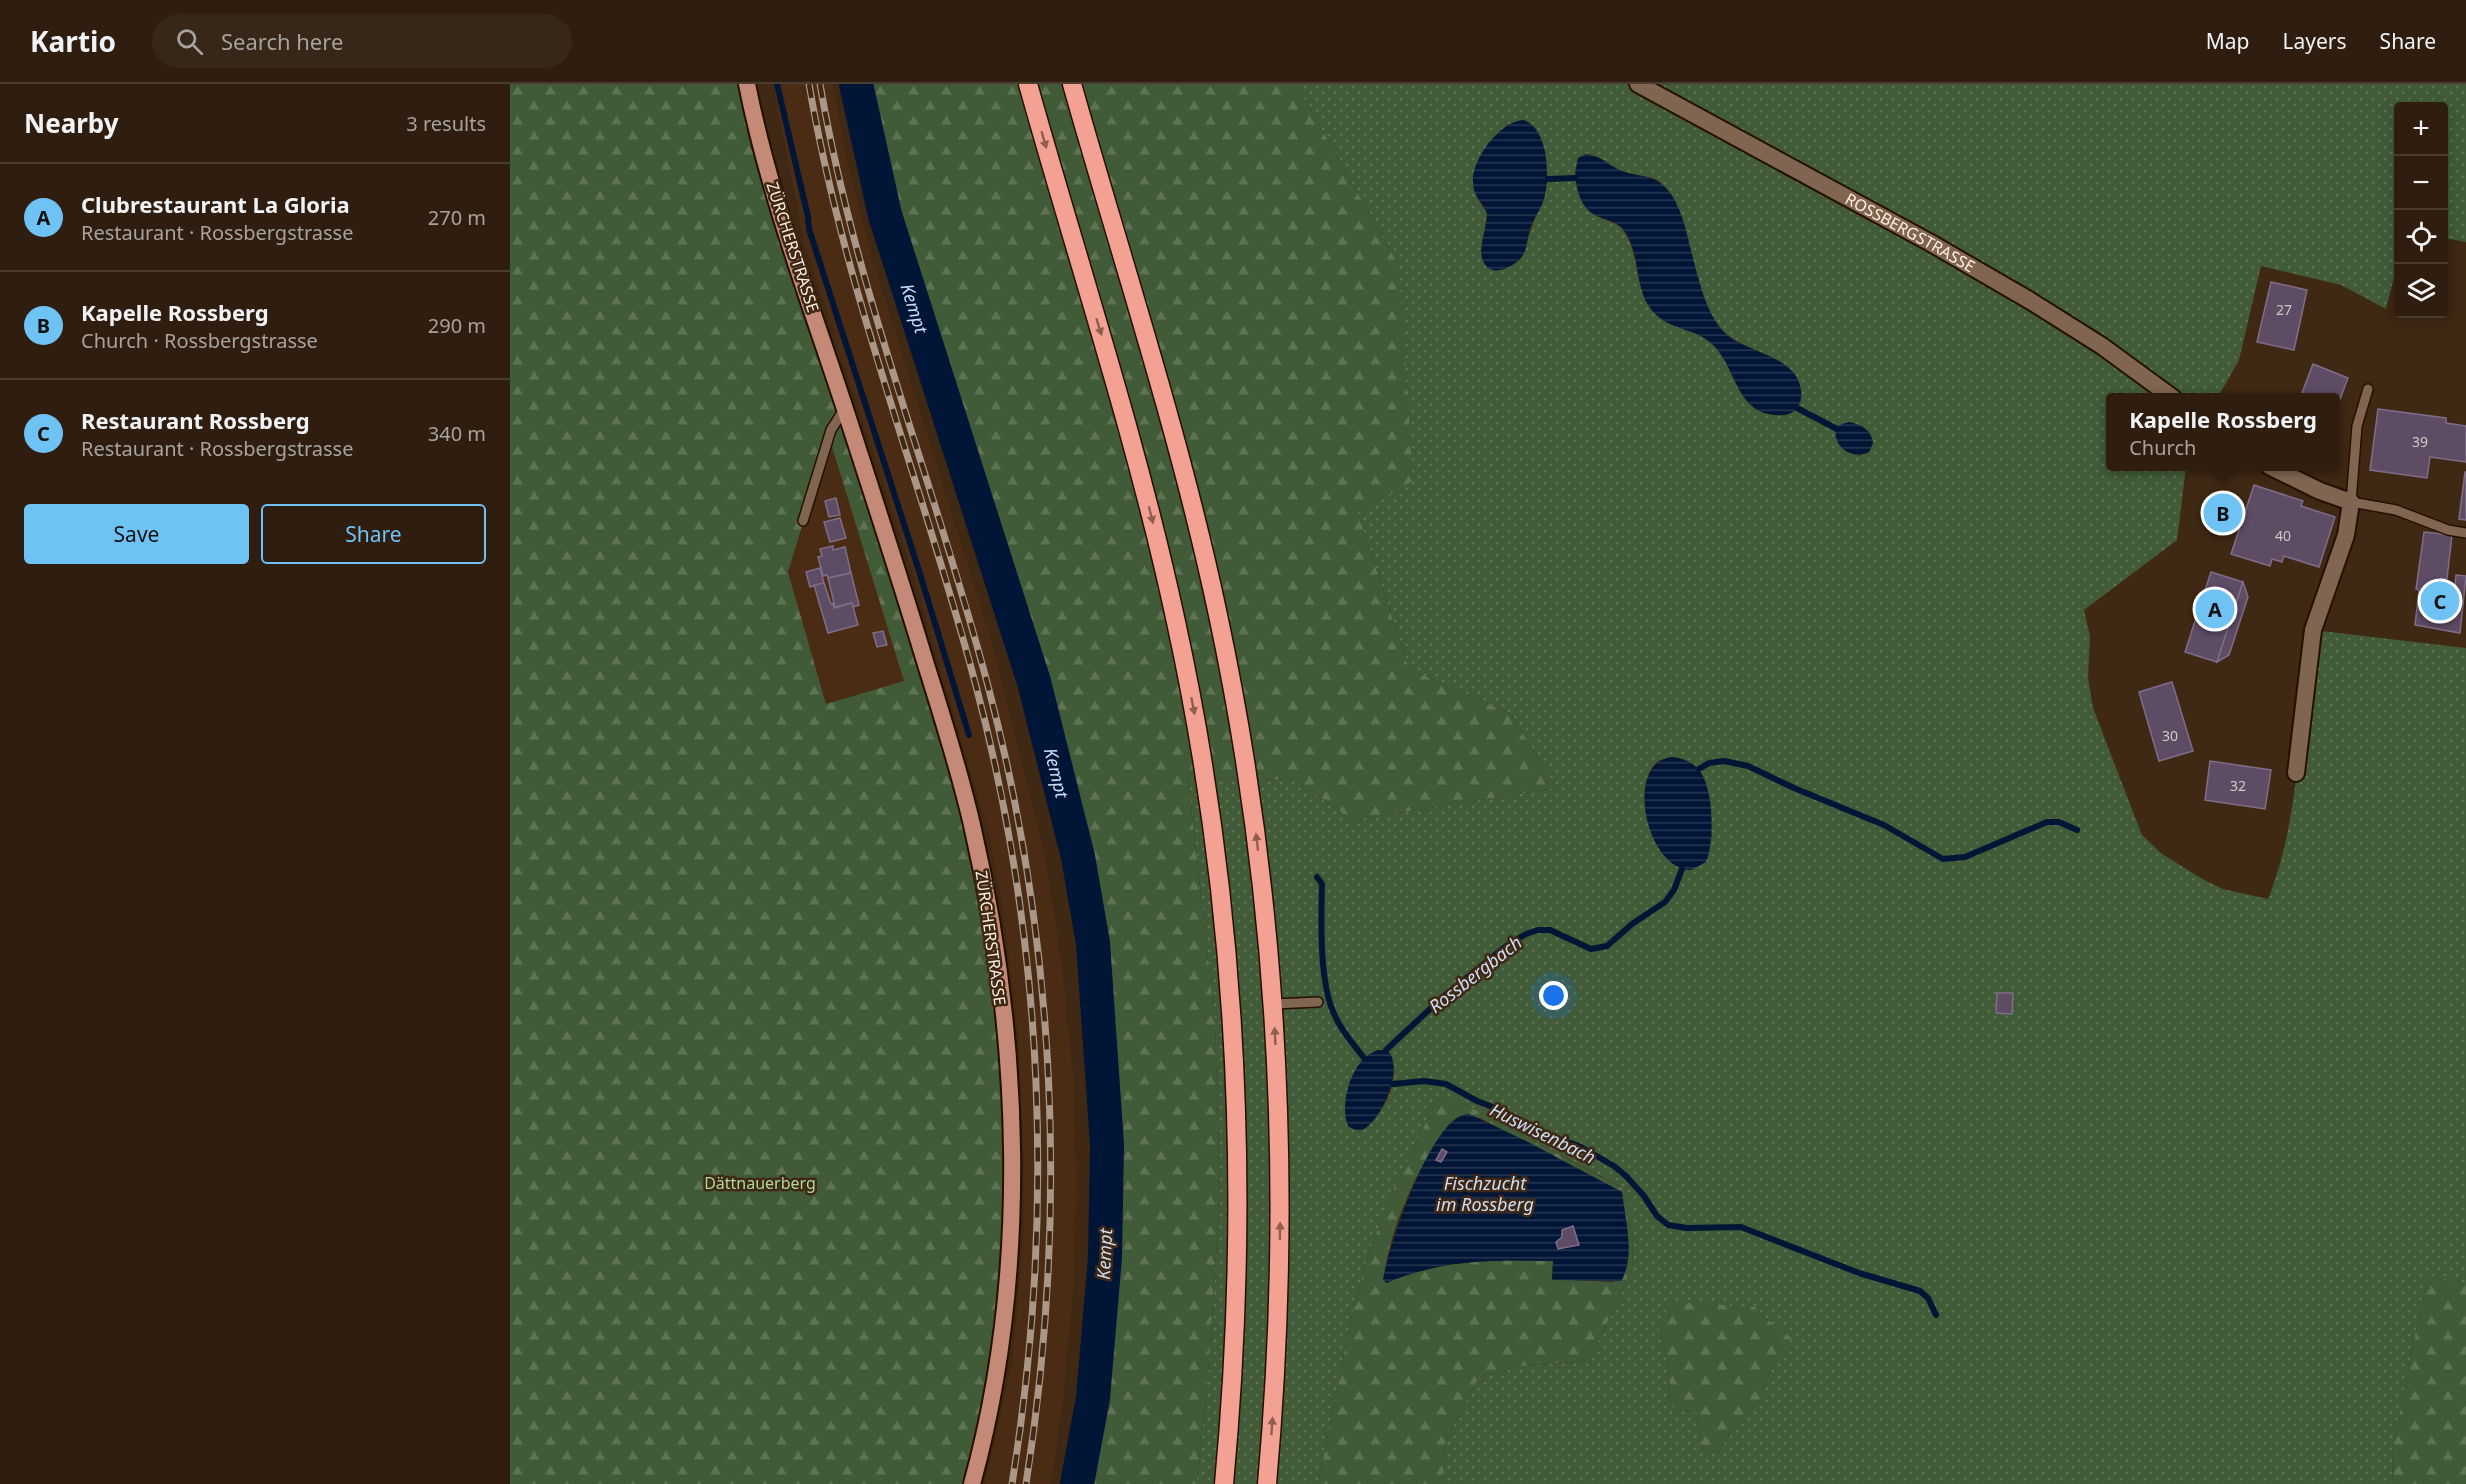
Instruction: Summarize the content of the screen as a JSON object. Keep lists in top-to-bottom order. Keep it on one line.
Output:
{"streets":{"main road":["ZÜRCHERSTRASSE"],"street":["ROSSBERGSTRASSE"]},"water":["Kempt","Rossbergbach","Huswisenbach","Fischzucht im Rossberg"],"parks":["Dättnauerberg"],"house_numbers":["27","39","40","30","32"],"page":{"header":"Kartio","search":"Search here","nav":["Map","Layers","Share"],"heading":["Nearby","3 results"],"map_buttons":["+","−"],"list":[{"mark":"A","name":"Clubrestaurant La Gloria","note":"Restaurant · Rossbergstrasse","value":"270 m"},{"mark":"B","name":"Kapelle Rossberg","note":"Church · Rossbergstrasse","value":"290 m"},{"mark":"C","name":"Restaurant Rossberg","note":"Restaurant · Rossbergstrasse","value":"340 m"}],"popup":["Kapelle Rossberg","Church"],"buttons":["Save","Share"],"pins":["B","C","A"]}}
